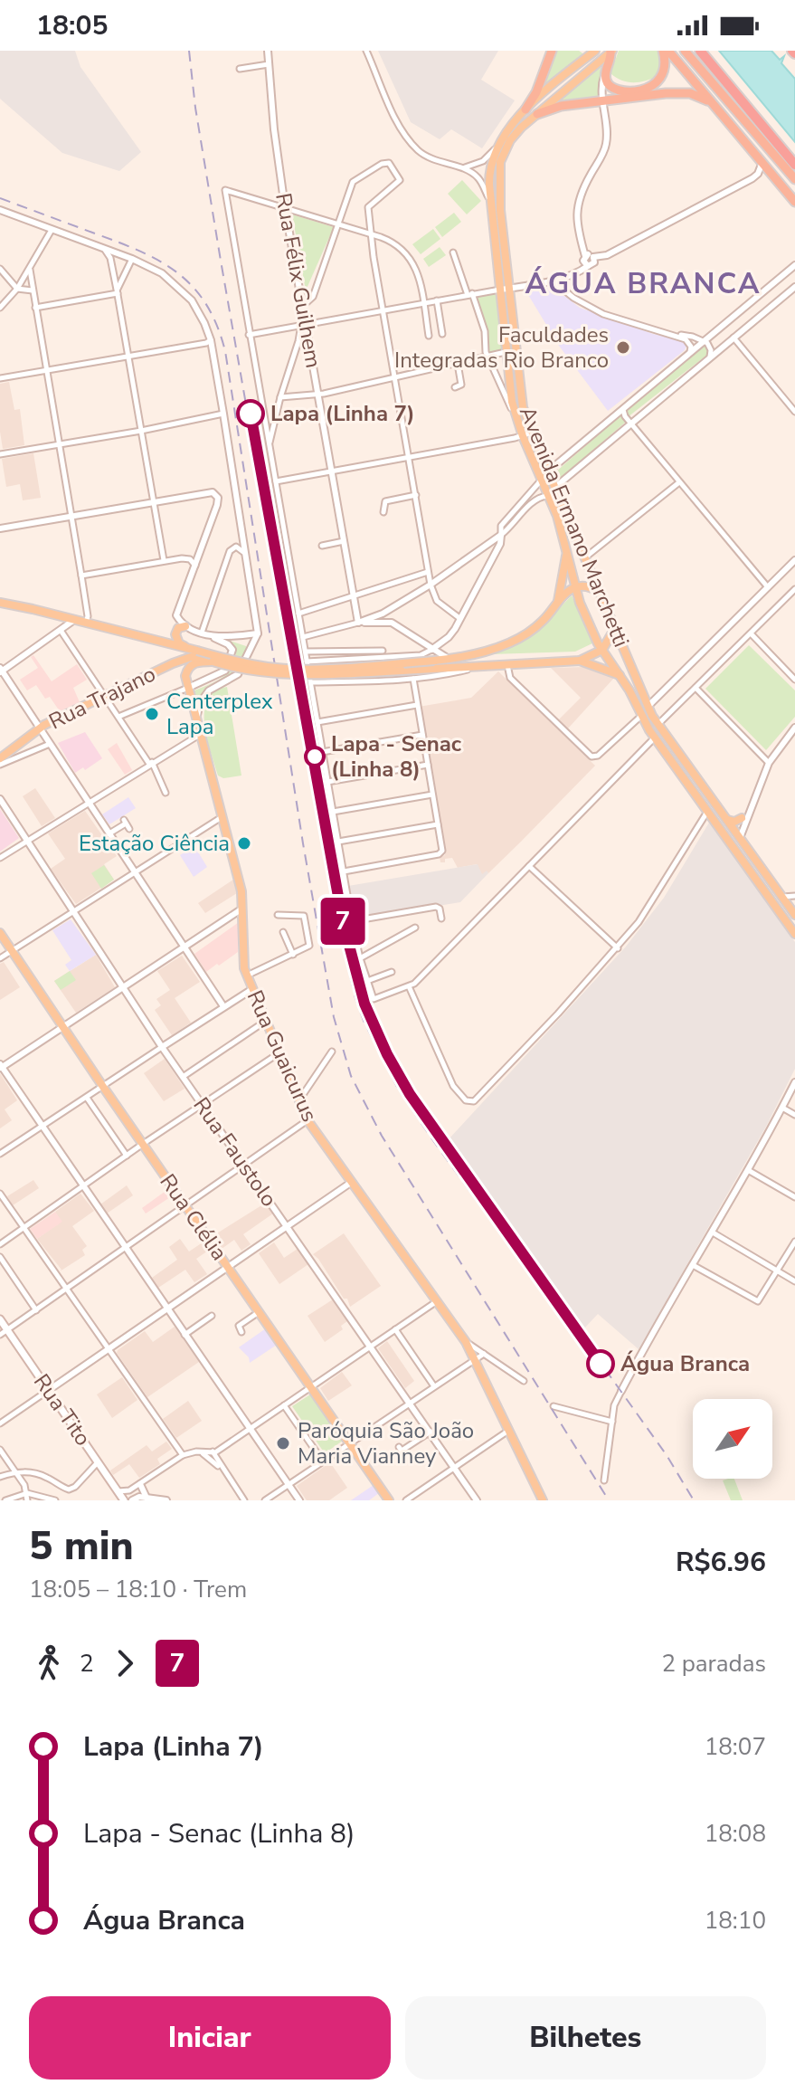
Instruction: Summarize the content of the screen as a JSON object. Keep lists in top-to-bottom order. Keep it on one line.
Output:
{"streets":{"main road":["Avenida Ermano Marchetti","Rua Trajano","Rua Guaicurus","Rua Clélia","Rua Tito"],"street":["Rua Félix Guilhem","Rua Faustolo"]},"crossings":[["Rua Trajano","Rua Guaicurus"]],"districts":["ÁGUA BRANCA"],"places":["Faculdades Integradas Rio Branco","Lapa (Linha 7)","Centerplex Lapa","Lapa - Senac (Linha 8)","Estação Ciência","Água Branca","Paróquia São João Maria Vianney"],"north":"top right","page":{"status":"18:05","on_map":"7","heading":["5 min","18:05 – 18:10 · Trem","R$6.96"],"legs":["2","7","2 paradas"],"list":[{"name":"Lapa (Linha 7)","value":"18:07"},{"name":"Lapa - Senac (Linha 8)","value":"18:08"},{"name":"Água Branca","value":"18:10"}],"buttons":["Iniciar","Bilhetes"]}}
